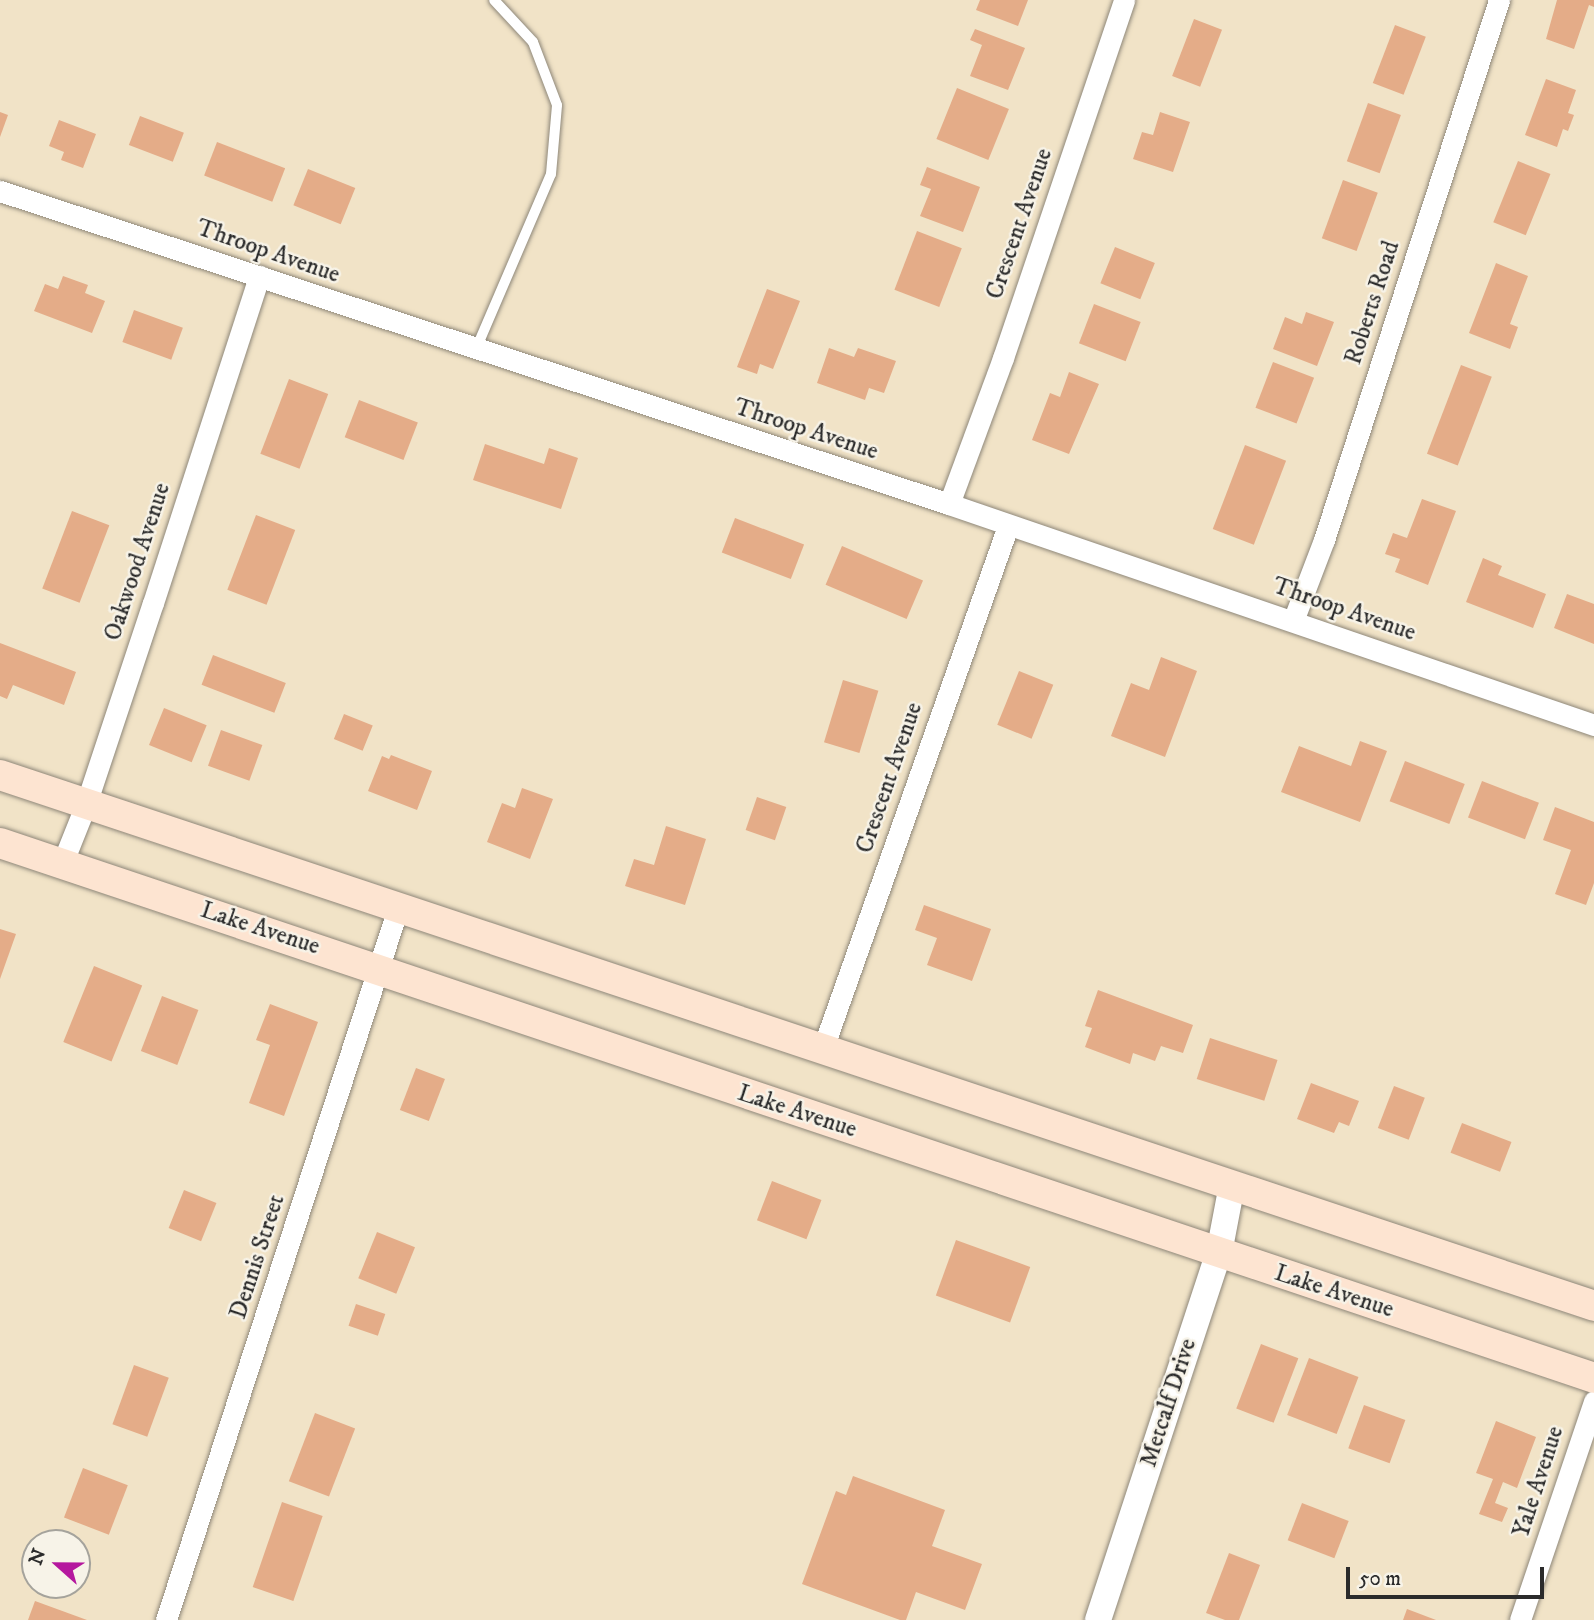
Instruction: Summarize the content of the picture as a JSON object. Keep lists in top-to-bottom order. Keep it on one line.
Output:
{"streets":{"main road":["Lake Avenue"],"street":["Crescent Avenue","Throop Avenue","Roberts Road","Oakwood Avenue","Dennis Street","Metcalf Drive","Yale Avenue"]},"crossings":[["Crescent Avenue","Throop Avenue"],["Throop Avenue","Roberts Road"],["Throop Avenue","Oakwood Avenue"],["Oakwood Avenue","Lake Avenue"],["Lake Avenue","Dennis Street"],["Lake Avenue","Metcalf Drive"]],"scale_bar":"50 m","north":"left"}
